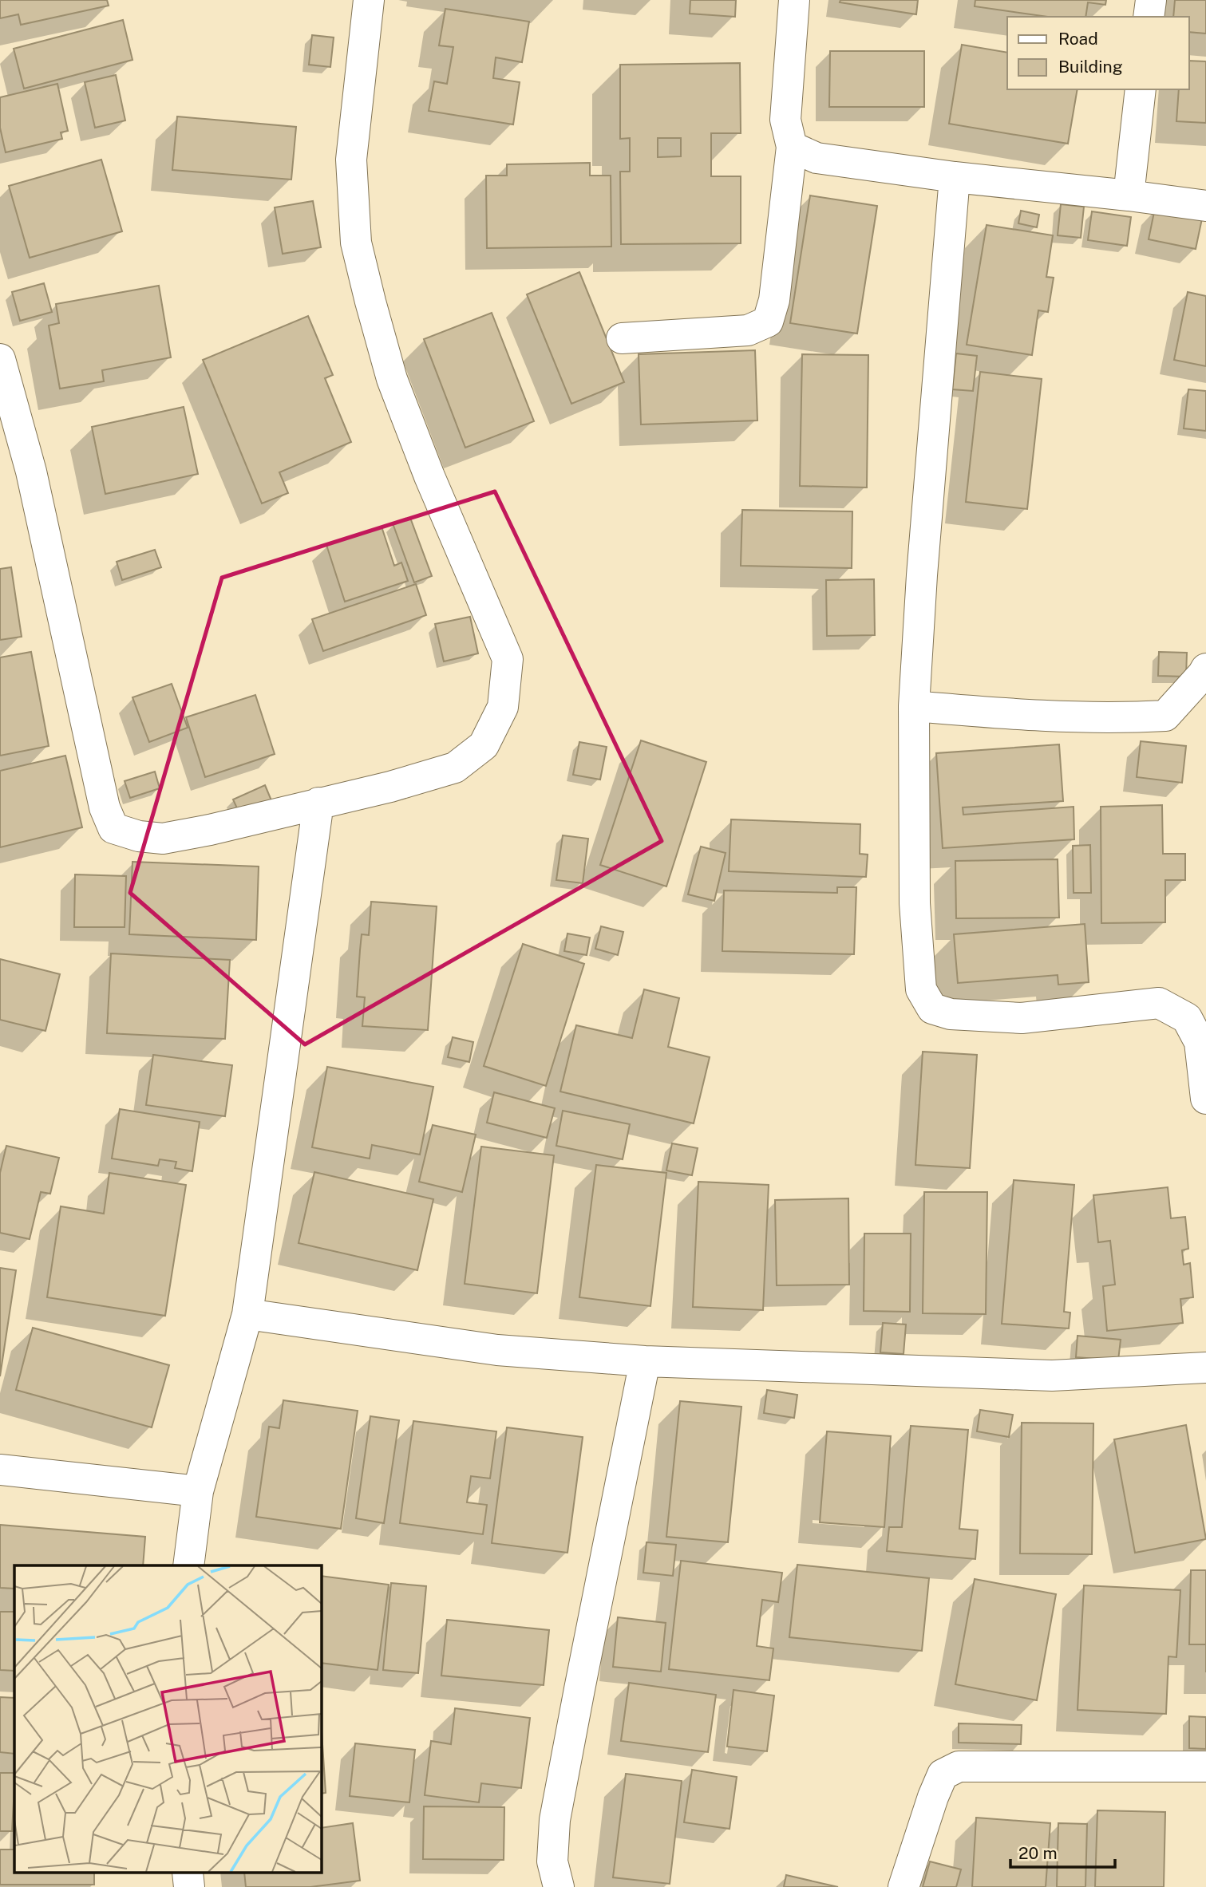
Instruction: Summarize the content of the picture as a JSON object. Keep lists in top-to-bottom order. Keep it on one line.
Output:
{"legend":["Road","Building"],"scale_bar":"20 m"}
